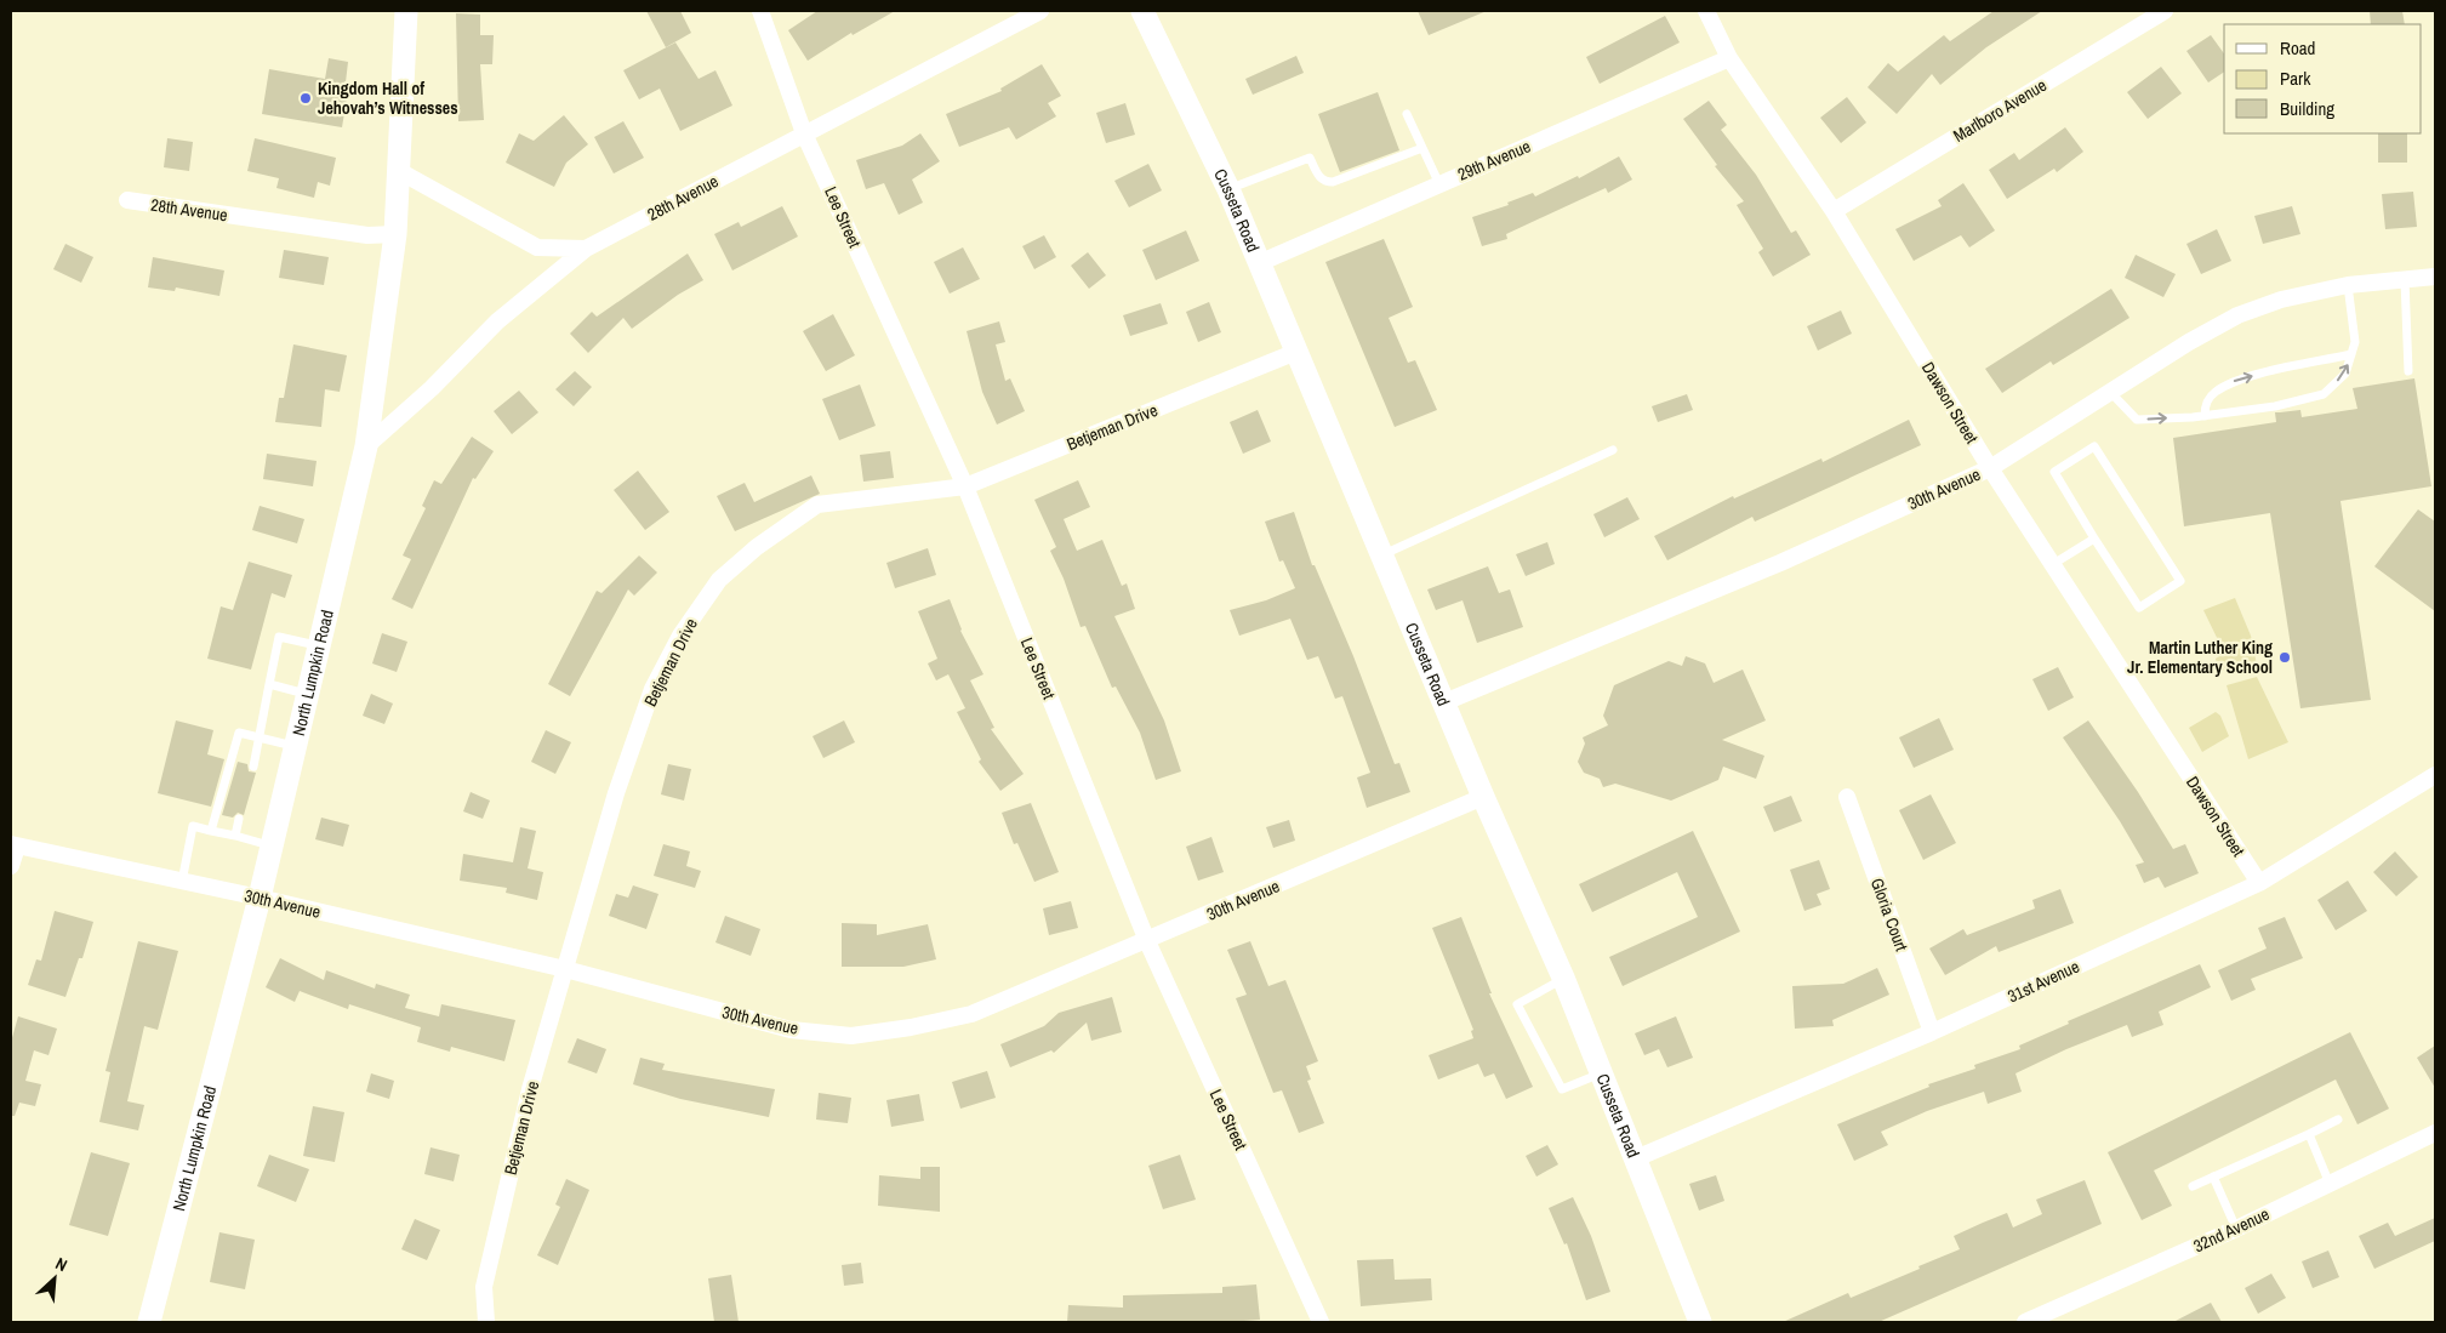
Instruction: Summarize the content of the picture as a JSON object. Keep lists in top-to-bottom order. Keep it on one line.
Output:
{"streets":{"street":["Marlboro Avenue","29th Avenue","28th Avenue","Cusseta Road","Lee Street","Dawson Street","Betjeman Drive","30th Avenue","North Lumpkin Road","Gloria Court","31st Avenue","32nd Avenue"]},"crossings":[["Marlboro Avenue","Dawson Street"],["29th Avenue","Cusseta Road"],["29th Avenue","Dawson Street"],["28th Avenue","Lee Street"],["28th Avenue","North Lumpkin Road"],["Cusseta Road","Betjeman Drive"],["Cusseta Road","30th Avenue"],["Cusseta Road","31st Avenue"],["Lee Street","Betjeman Drive"],["Lee Street","30th Avenue"],["Dawson Street","30th Avenue"],["Dawson Street","31st Avenue"],["Betjeman Drive","30th Avenue"],["30th Avenue","North Lumpkin Road"],["Gloria Court","31st Avenue"]],"places":["Kingdom Hall of Jehovah’s Witnesses","Martin Luther King Jr. Elementary School"],"legend":["Road","Park","Building"],"north":"top right"}
